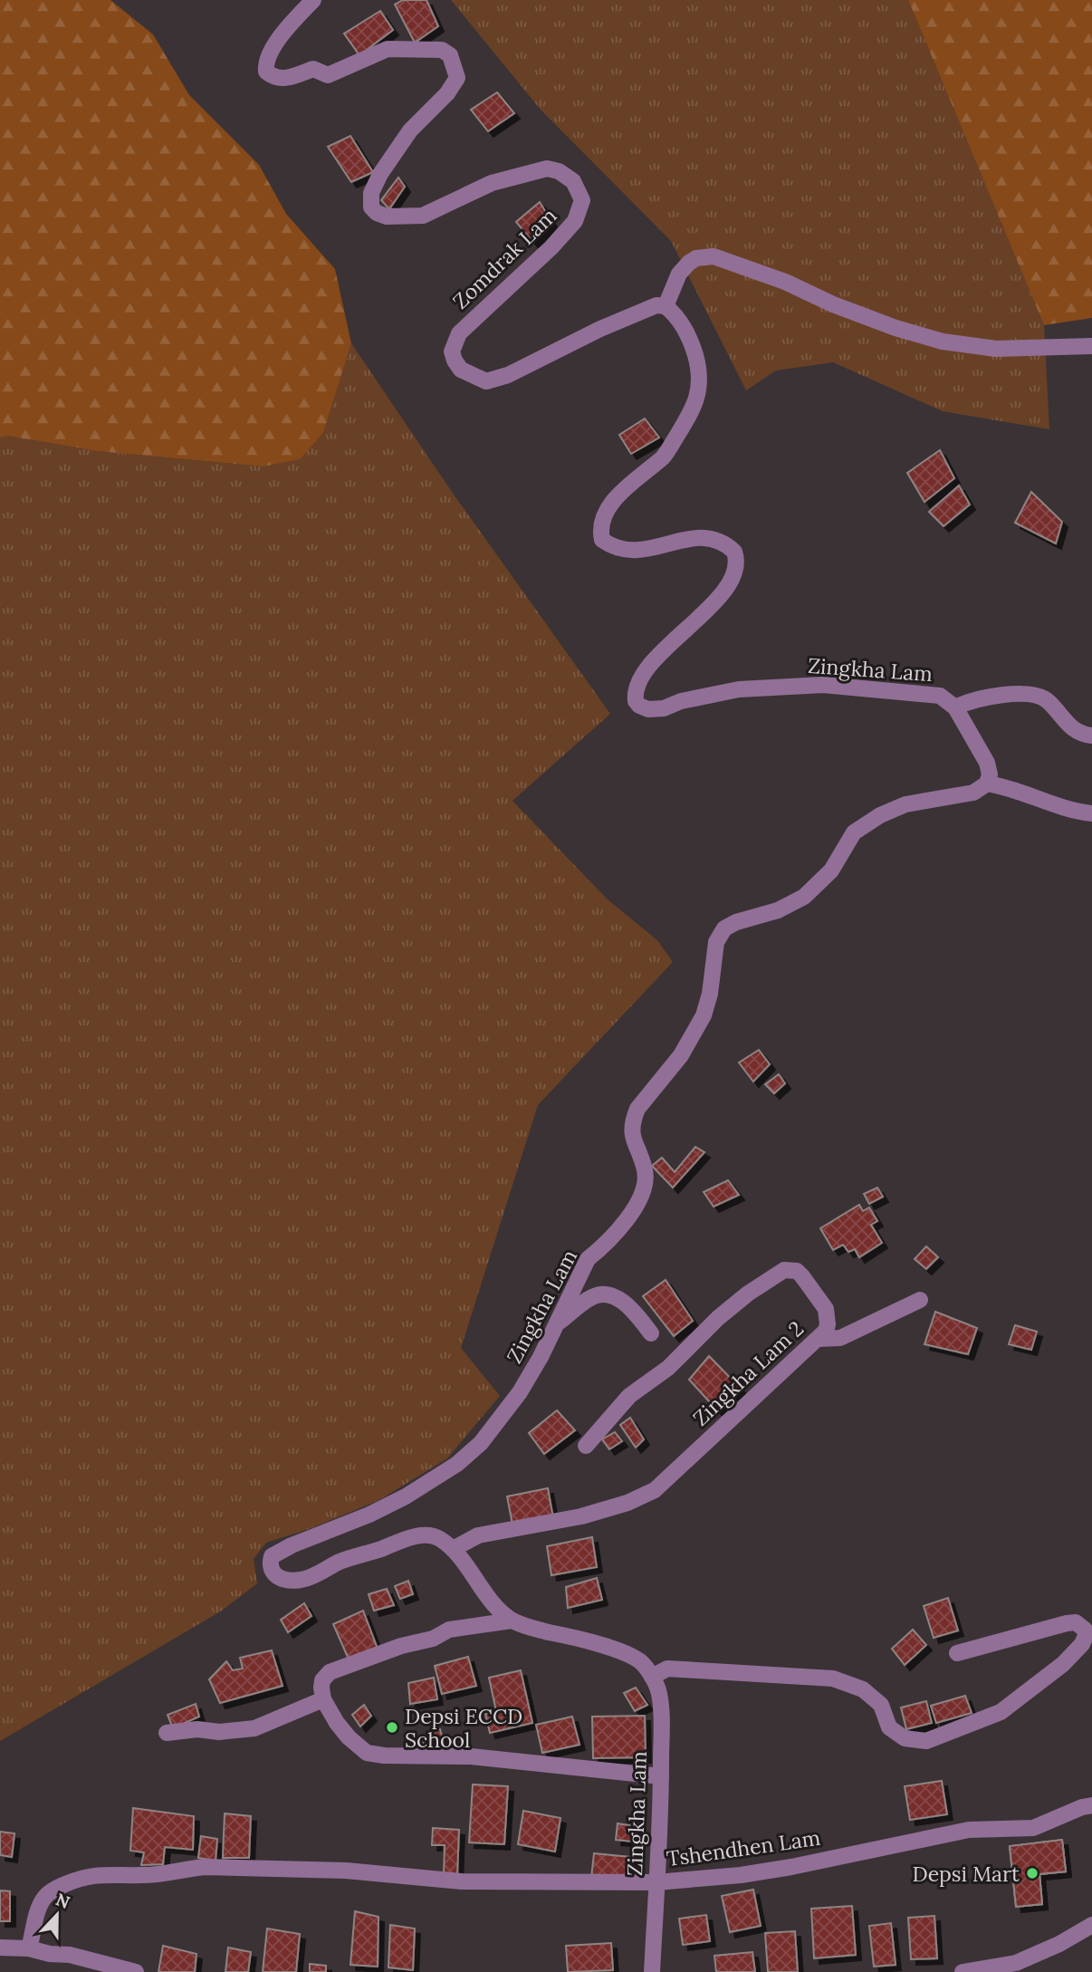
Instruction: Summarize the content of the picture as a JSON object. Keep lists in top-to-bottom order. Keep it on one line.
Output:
{"streets":{"street":["Zomdrak Lam","Zingkha Lam","Zingkha Lam 2","Tshendhen Lam"]},"crossings":[["Zomdrak Lam","Zingkha Lam"],["Zingkha Lam","Zingkha Lam 2"],["Zingkha Lam","Tshendhen Lam"]],"places":["Depsi ECCD School","Depsi Mart"],"north":"top"}
